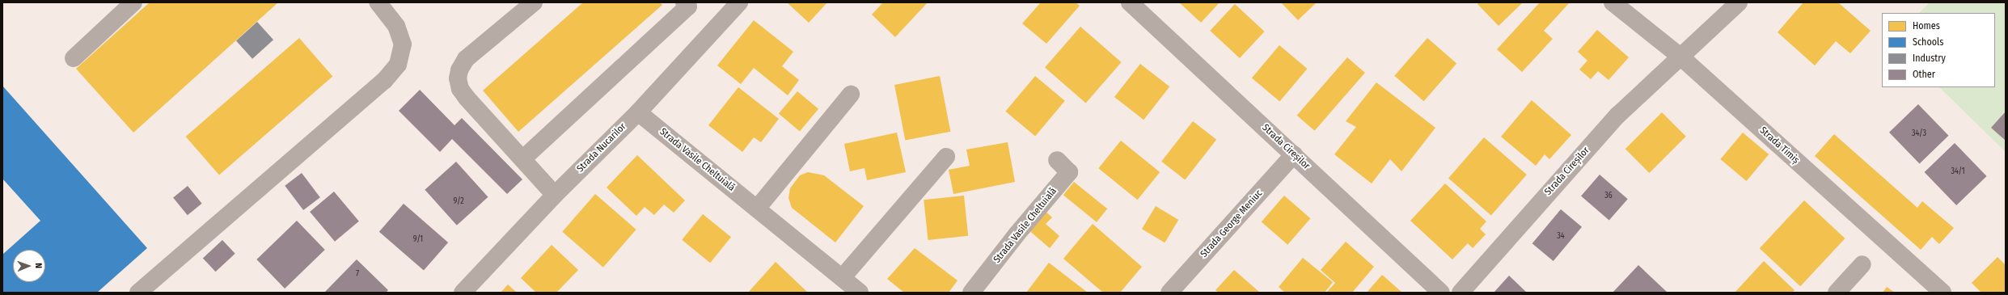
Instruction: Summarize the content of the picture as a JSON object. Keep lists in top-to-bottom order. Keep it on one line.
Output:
{"streets":{"street":["Strada Timiș","Strada Cireșilor","Strada Nucarilor","Strada Vasile Cheltuială","Strada George Meniuc"]},"crossings":[["Strada Timiș","Strada Cireșilor"],["Strada Cireșilor","Strada George Meniuc"],["Strada Nucarilor","Strada Vasile Cheltuială"]],"house_numbers":["34/3","34/1","36","9/2","34","9/1","7"],"legend":["Homes","Schools","Industry","Other"],"north":"right"}
